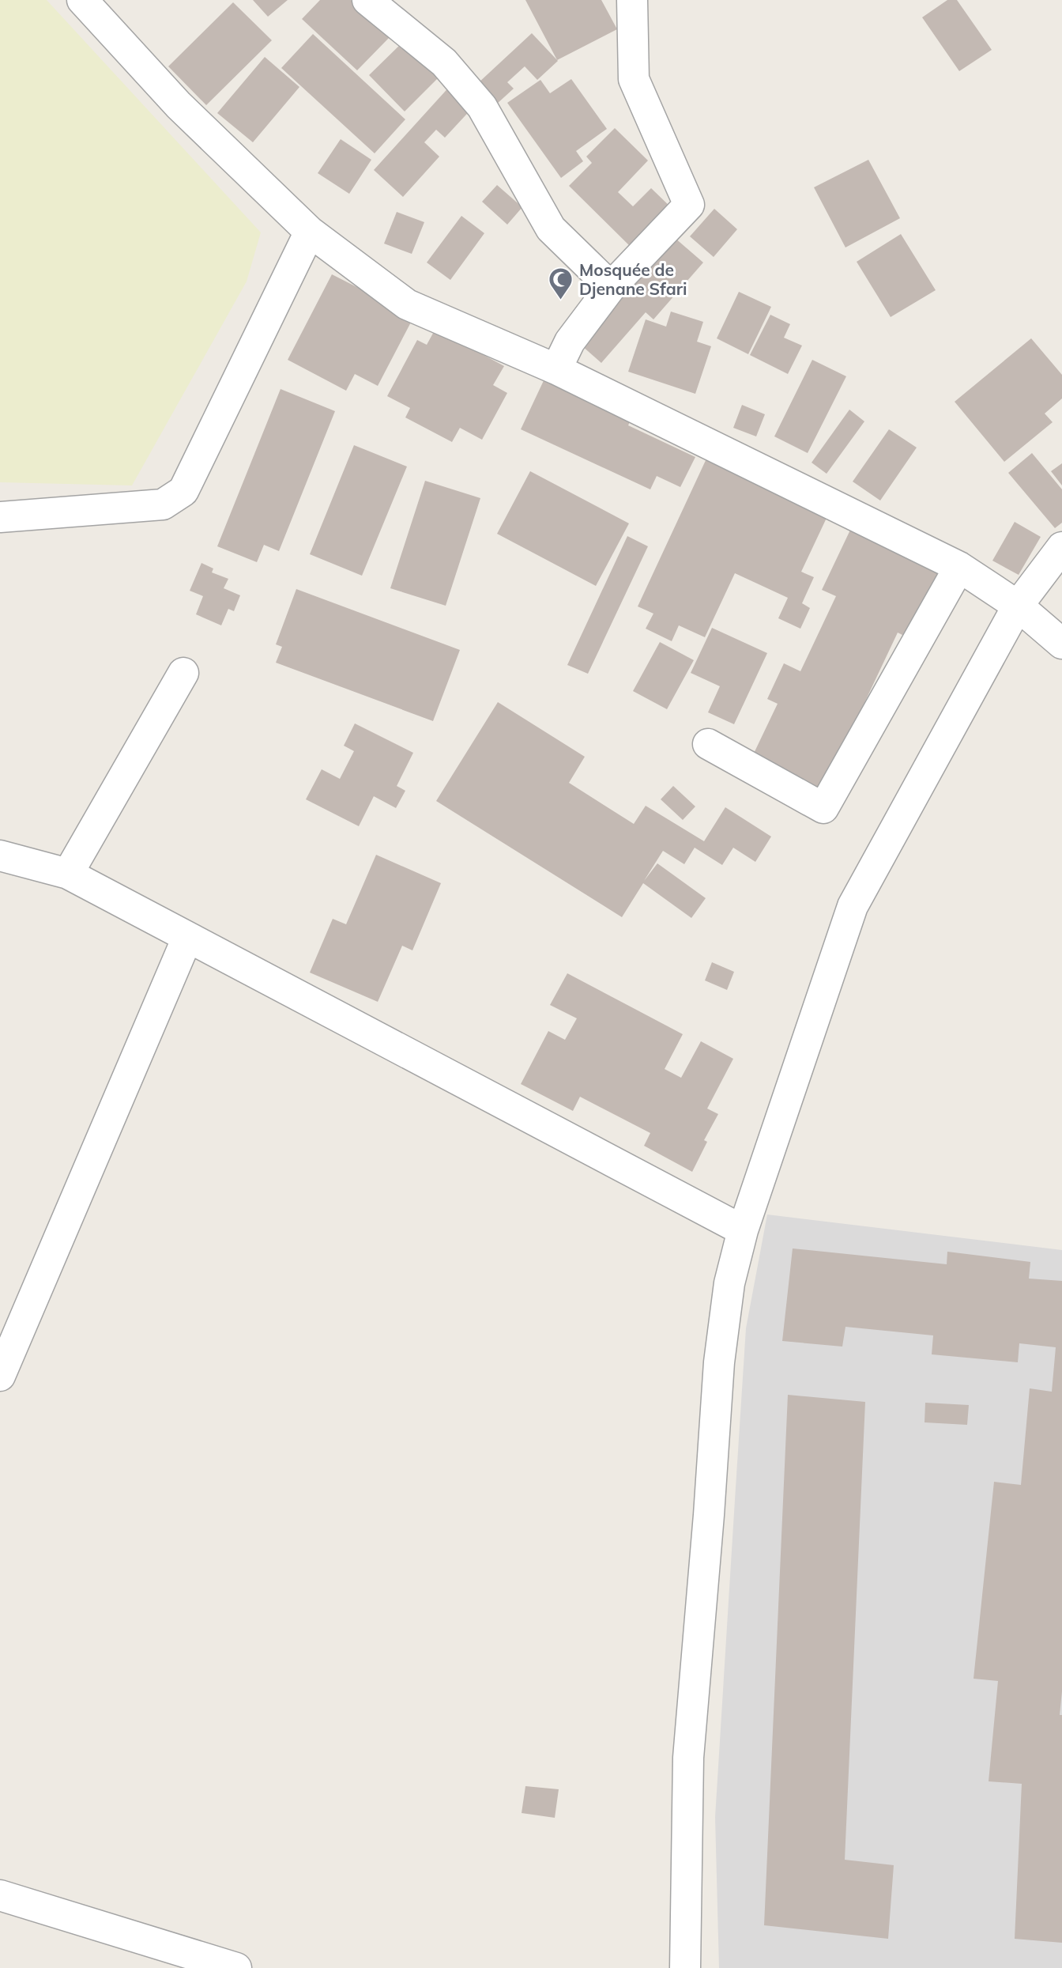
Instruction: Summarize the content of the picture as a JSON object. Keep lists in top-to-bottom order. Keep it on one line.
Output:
{"places":{"mosque":["Mosquée de Djenane Sfari"]}}
